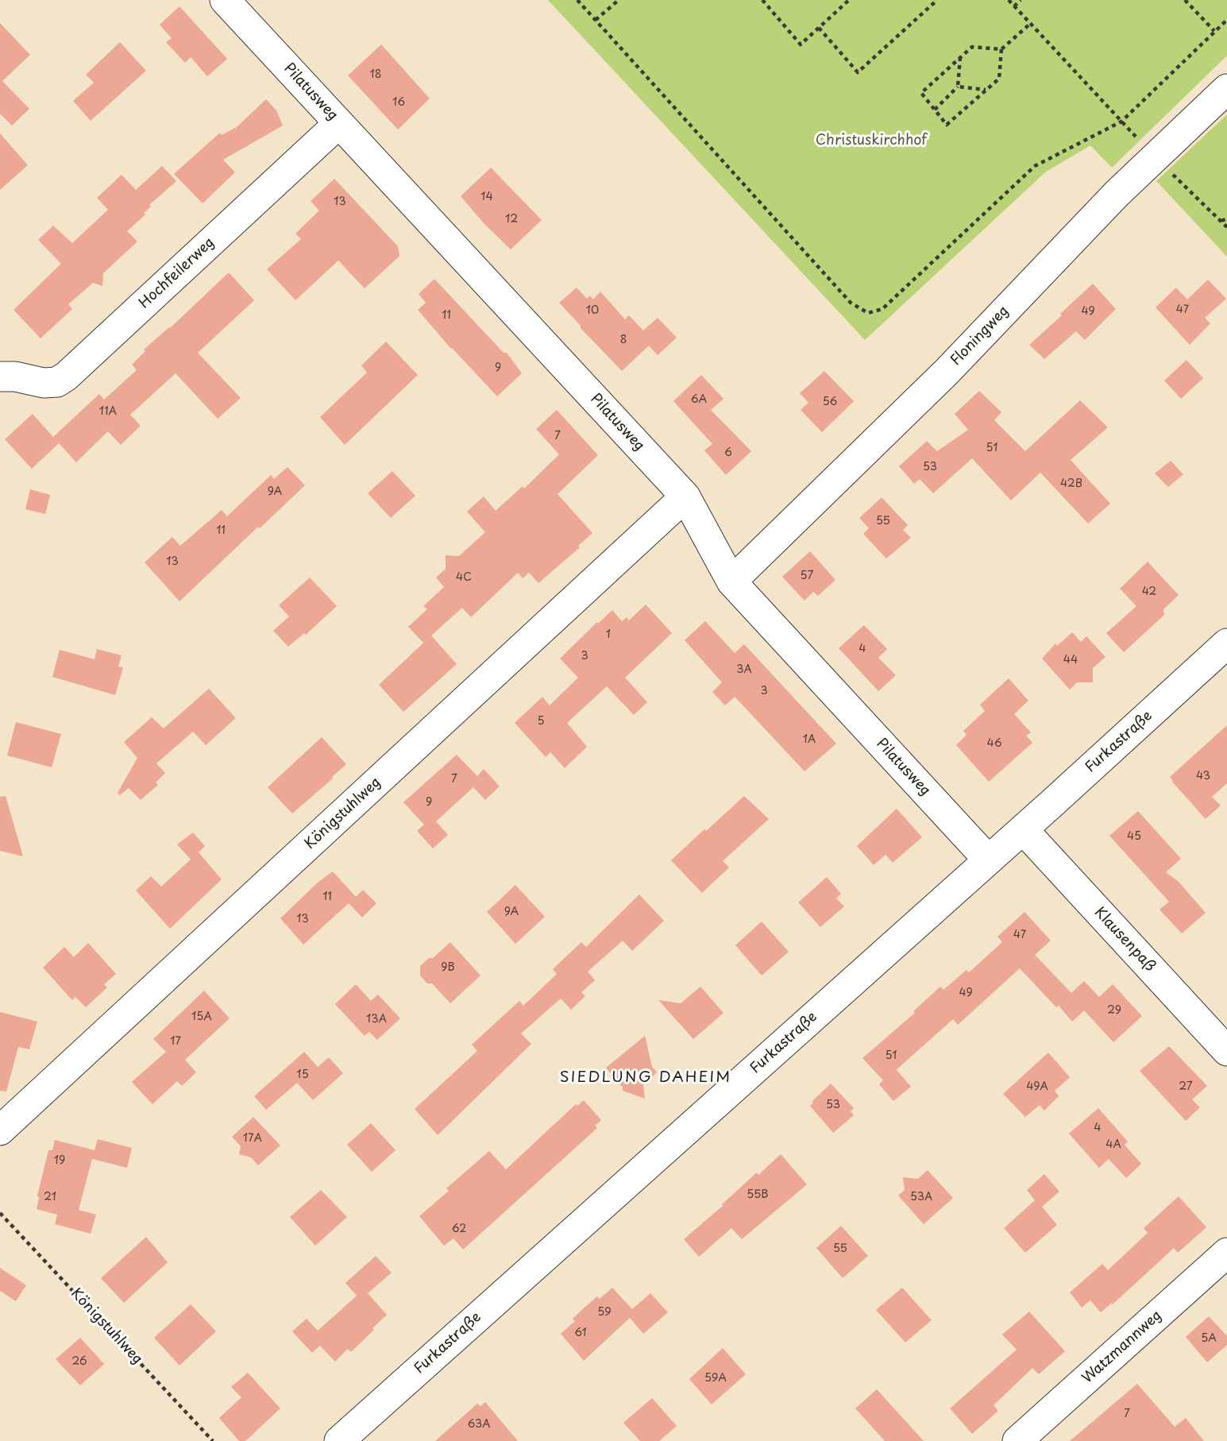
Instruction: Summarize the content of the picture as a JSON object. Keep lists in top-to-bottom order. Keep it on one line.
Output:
{"streets":{"street":["Pilatusweg","Hochfeilerweg","Floningweg","Furkastraße","Königstuhlweg","Klausenpaß","Watzmannweg"]},"crossings":[["Pilatusweg","Hochfeilerweg"],["Pilatusweg","Floningweg"],["Pilatusweg","Furkastraße"],["Pilatusweg","Königstuhlweg"],["Furkastraße","Klausenpaß"]],"districts":["SIEDLUNG DAHEIM"],"parks":["Christuskirchhof"],"house_numbers":["18","16","14","13","12","47","10","49","11","8","9","6A","56","11A","7","51","6","53","42B","9A","55","11","13","57","4C","42","1","4","3","44","3A","3","5","1A","46","43","7","9","45","11","9A","13","47","9B","49","29","15A","13A","17","51","15","49A","27","53","4","17A","4A","19","55B","21","53A","62","55","59","61","5A","26","59A","7","63A"]}
